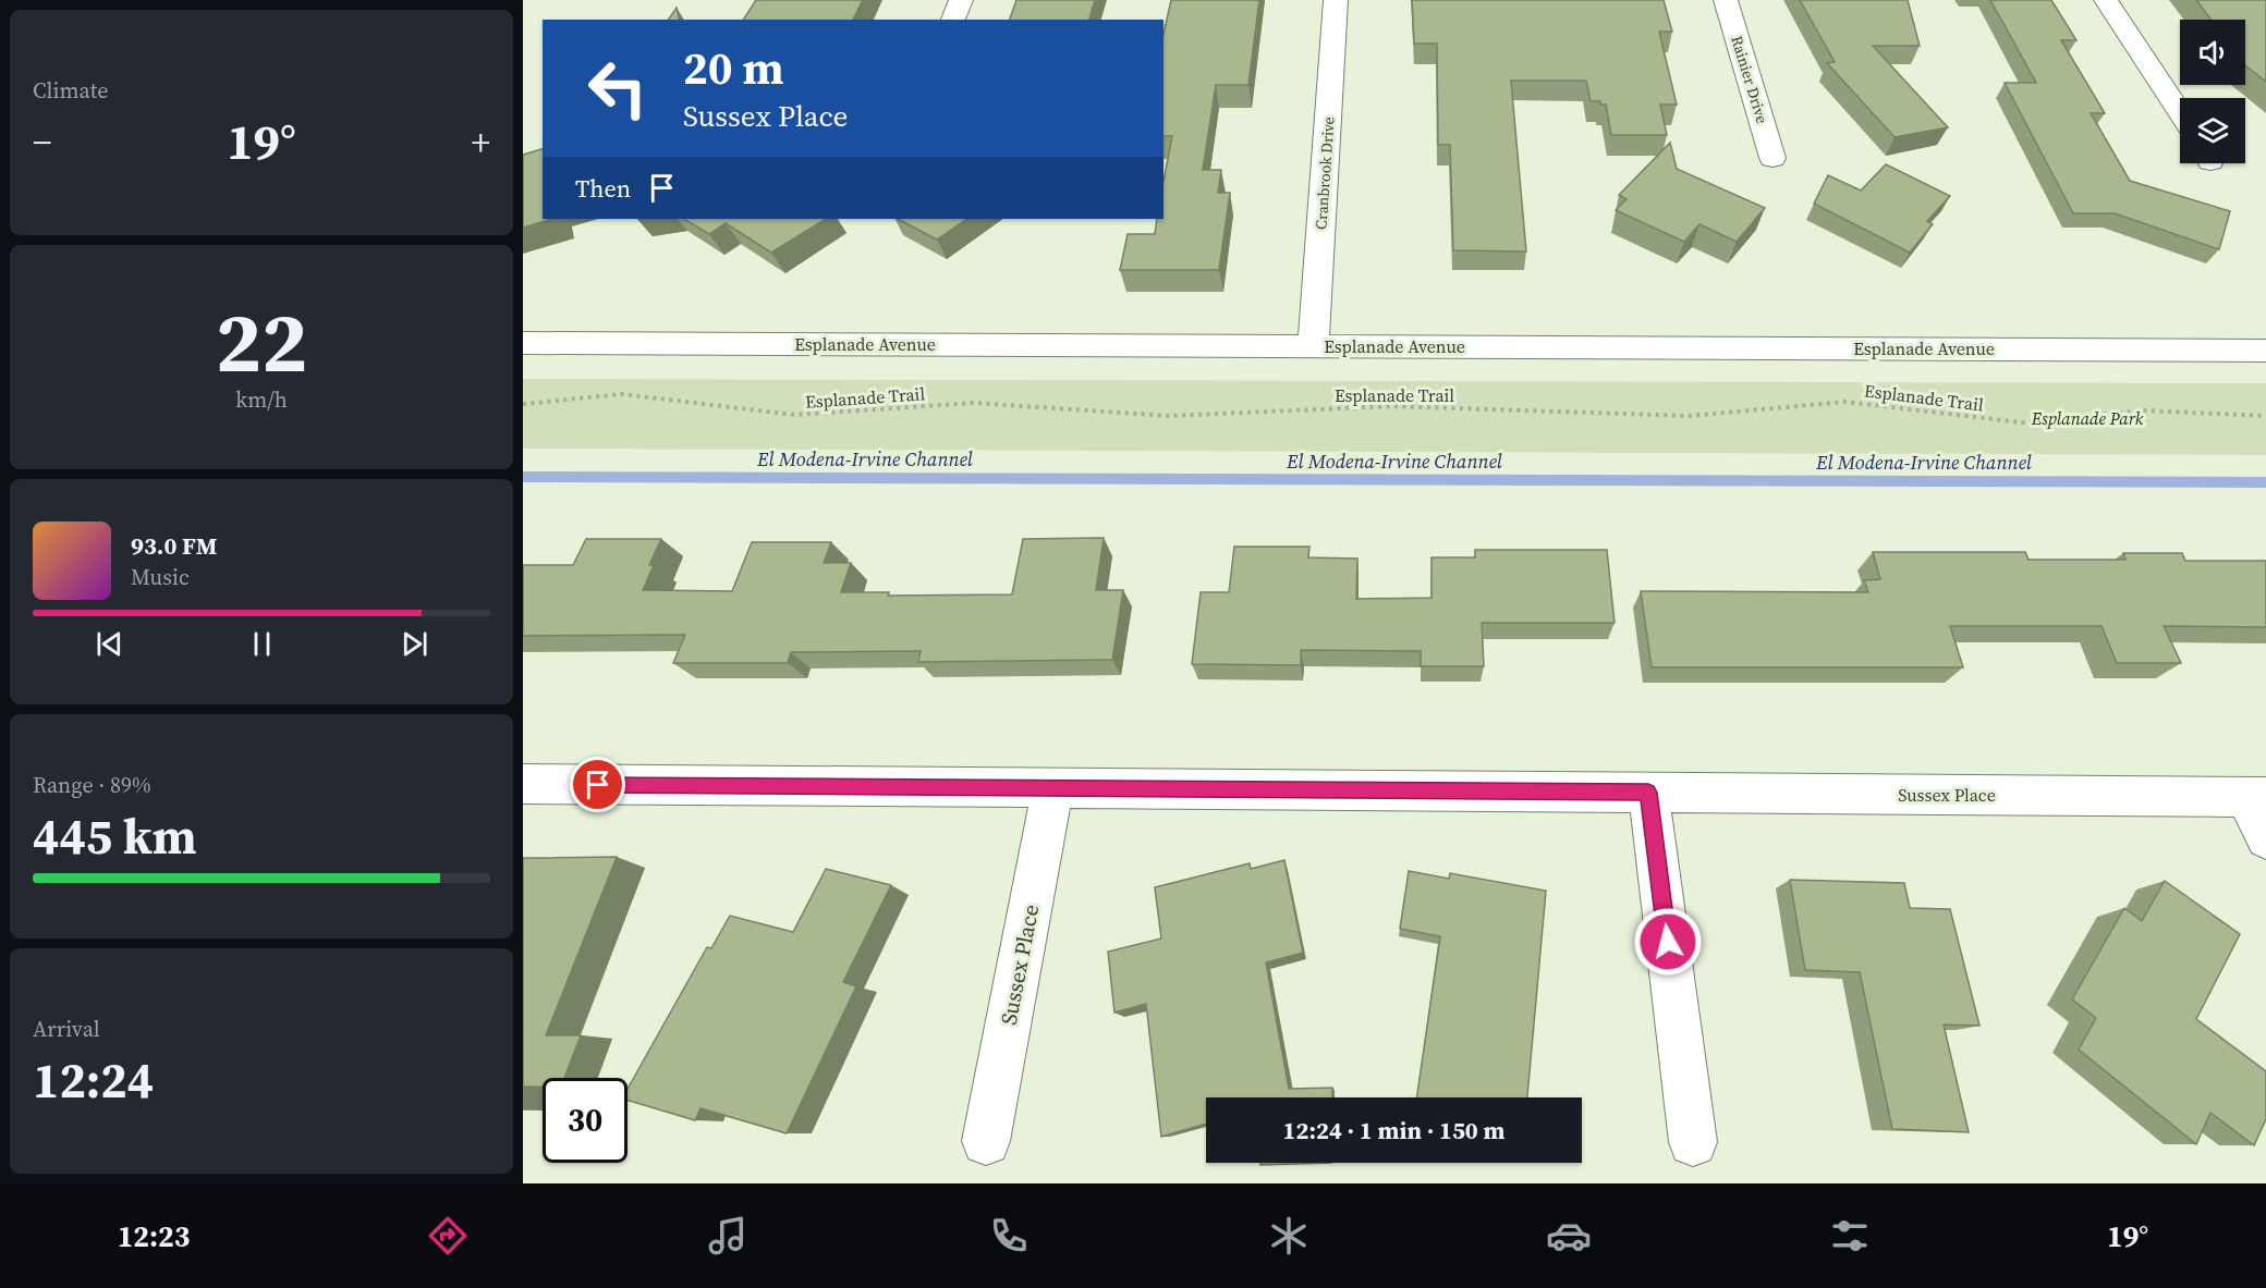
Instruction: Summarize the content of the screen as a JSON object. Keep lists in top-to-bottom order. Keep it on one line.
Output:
{"streets":{"street":["Rainier Drive","Cranbrook Drive","Esplanade Avenue","Sussex Place"],"path":["Esplanade Trail"]},"crossings":[["Cranbrook Drive","Esplanade Avenue"]],"water":["El Modena-Irvine Channel"],"parks":["Esplanade Park"],"page":{"tile":["Climate",["22","km/h"],["Range · 89%","445 km"],["Arrival","12:24"]],"turn":["20 m","Sussex Place"],"heat":["−","19°","+"],"then":"Then","song":["93.0 FM","Music"],"limit":"30","trip":"12:24 · 1 min · 150 m","tabs":["12:23","19°"]}}
